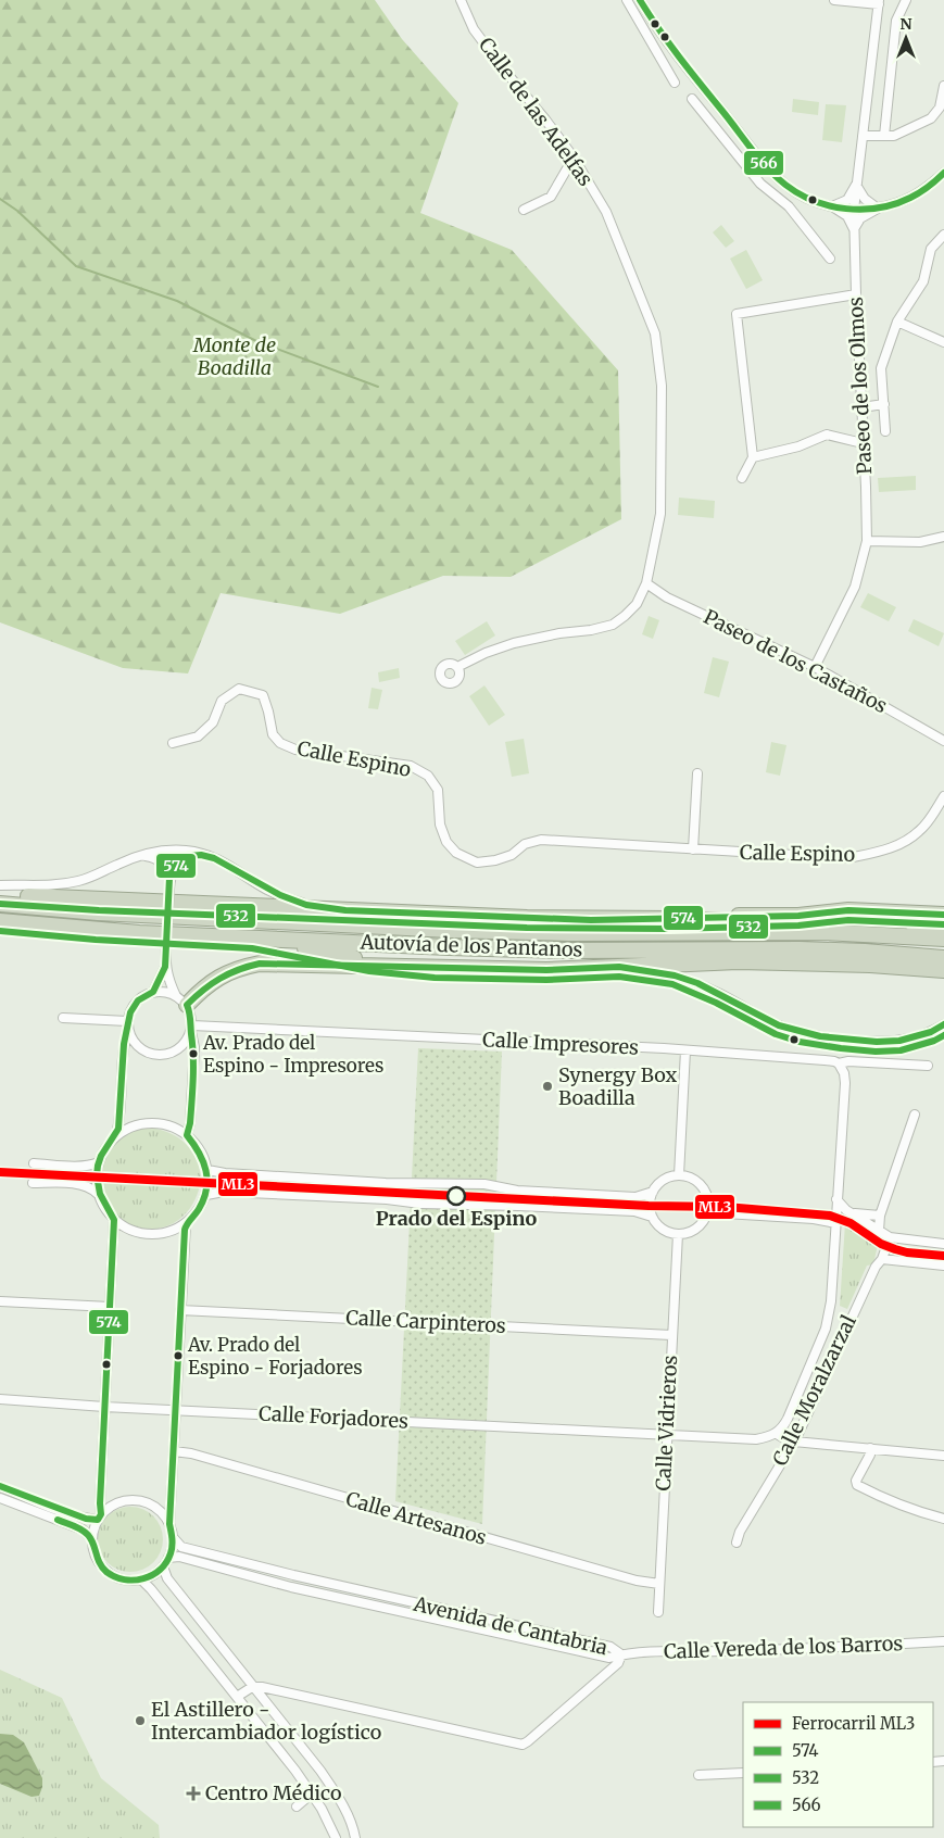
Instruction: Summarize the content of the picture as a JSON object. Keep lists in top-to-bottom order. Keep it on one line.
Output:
{"streets":{"highway":["Autovía de los Pantanos"],"street":["Calle de las Adelfas","Paseo de los Olmos","Paseo de los Castaños","Calle Espino","Calle Impresores","Calle Carpinteros","Calle Moralzarzal","Calle Forjadores","Calle Vidrieros","Calle Artesanos","Avenida de Cantabria","Calle Vereda de los Barros"]},"crossings":[["Calle de las Adelfas","Paseo de los Castaños"],["Paseo de los Olmos","Paseo de los Castaños"],["Calle Carpinteros","Calle Vidrieros"],["Calle Forjadores","Calle Vidrieros"],["Calle Vidrieros","Calle Artesanos"],["Avenida de Cantabria","Calle Vereda de los Barros"]],"parks":["Monte de Boadilla"],"places":{"other":["Av. Prado del Espino - Impresores","Synergy Box Boadilla","Prado del Espino","Av. Prado del Espino - Forjadores","El Astillero - Intercambiador logístico"],"health":["Centro Médico"]},"lines":["transit line 566","transit line 574","transit line 532","rail line ML3"],"legend":["Ferrocarril ML3","574","532","566"],"north":"top"}
